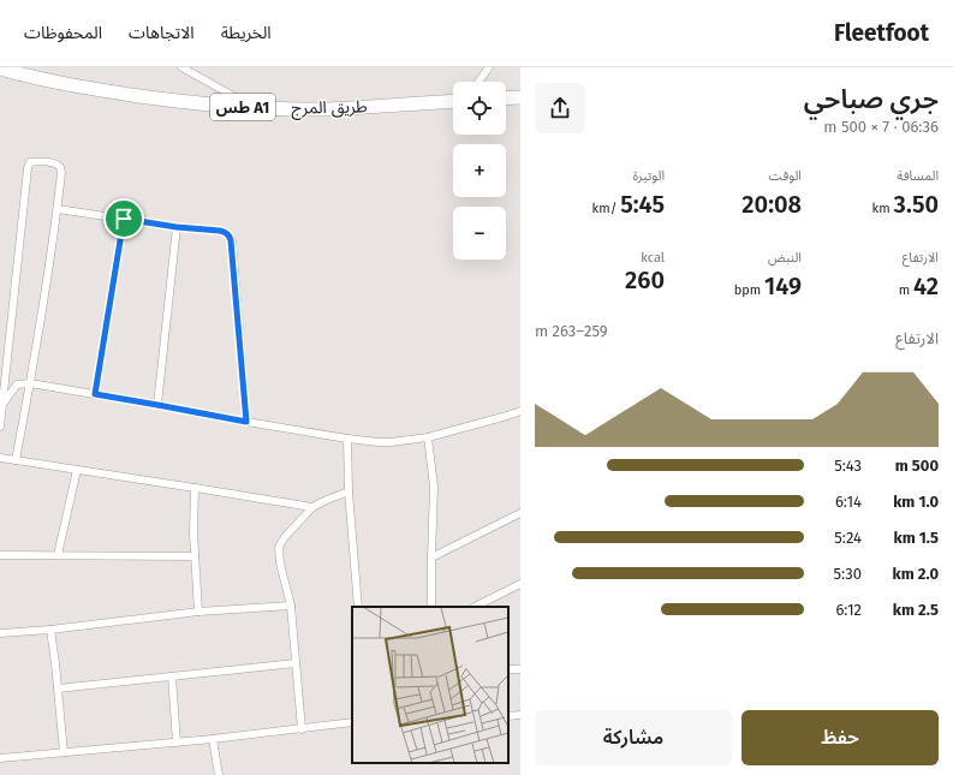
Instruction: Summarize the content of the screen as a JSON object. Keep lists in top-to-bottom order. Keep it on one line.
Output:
{"streets":{"highway":["طس A1","طريق المرج"]},"page":{"header":"Fleetfoot","nav":["الخريطة","الاتجاهات","المحفوظات"],"heading":["جري صباحي","06:36 · 7 × 500 m"],"map_buttons":["+","−"],"stats":[["المسافة","3.50 km"],["الوقت","20:08"],["الوتيرة","5:45 /km"],["الارتفاع","42 m"],["النبض","149 bpm"],["kcal","260"]],"chart":["الارتفاع","259–263 m"],"list":[{"name":"500 m","note":"5:43"},{"name":"1.0 km","note":"6:14"},{"name":"1.5 km","note":"5:24"},{"name":"2.0 km","note":"5:30"},{"name":"2.5 km","note":"6:12"}],"buttons":["حفظ","مشاركة"]}}
